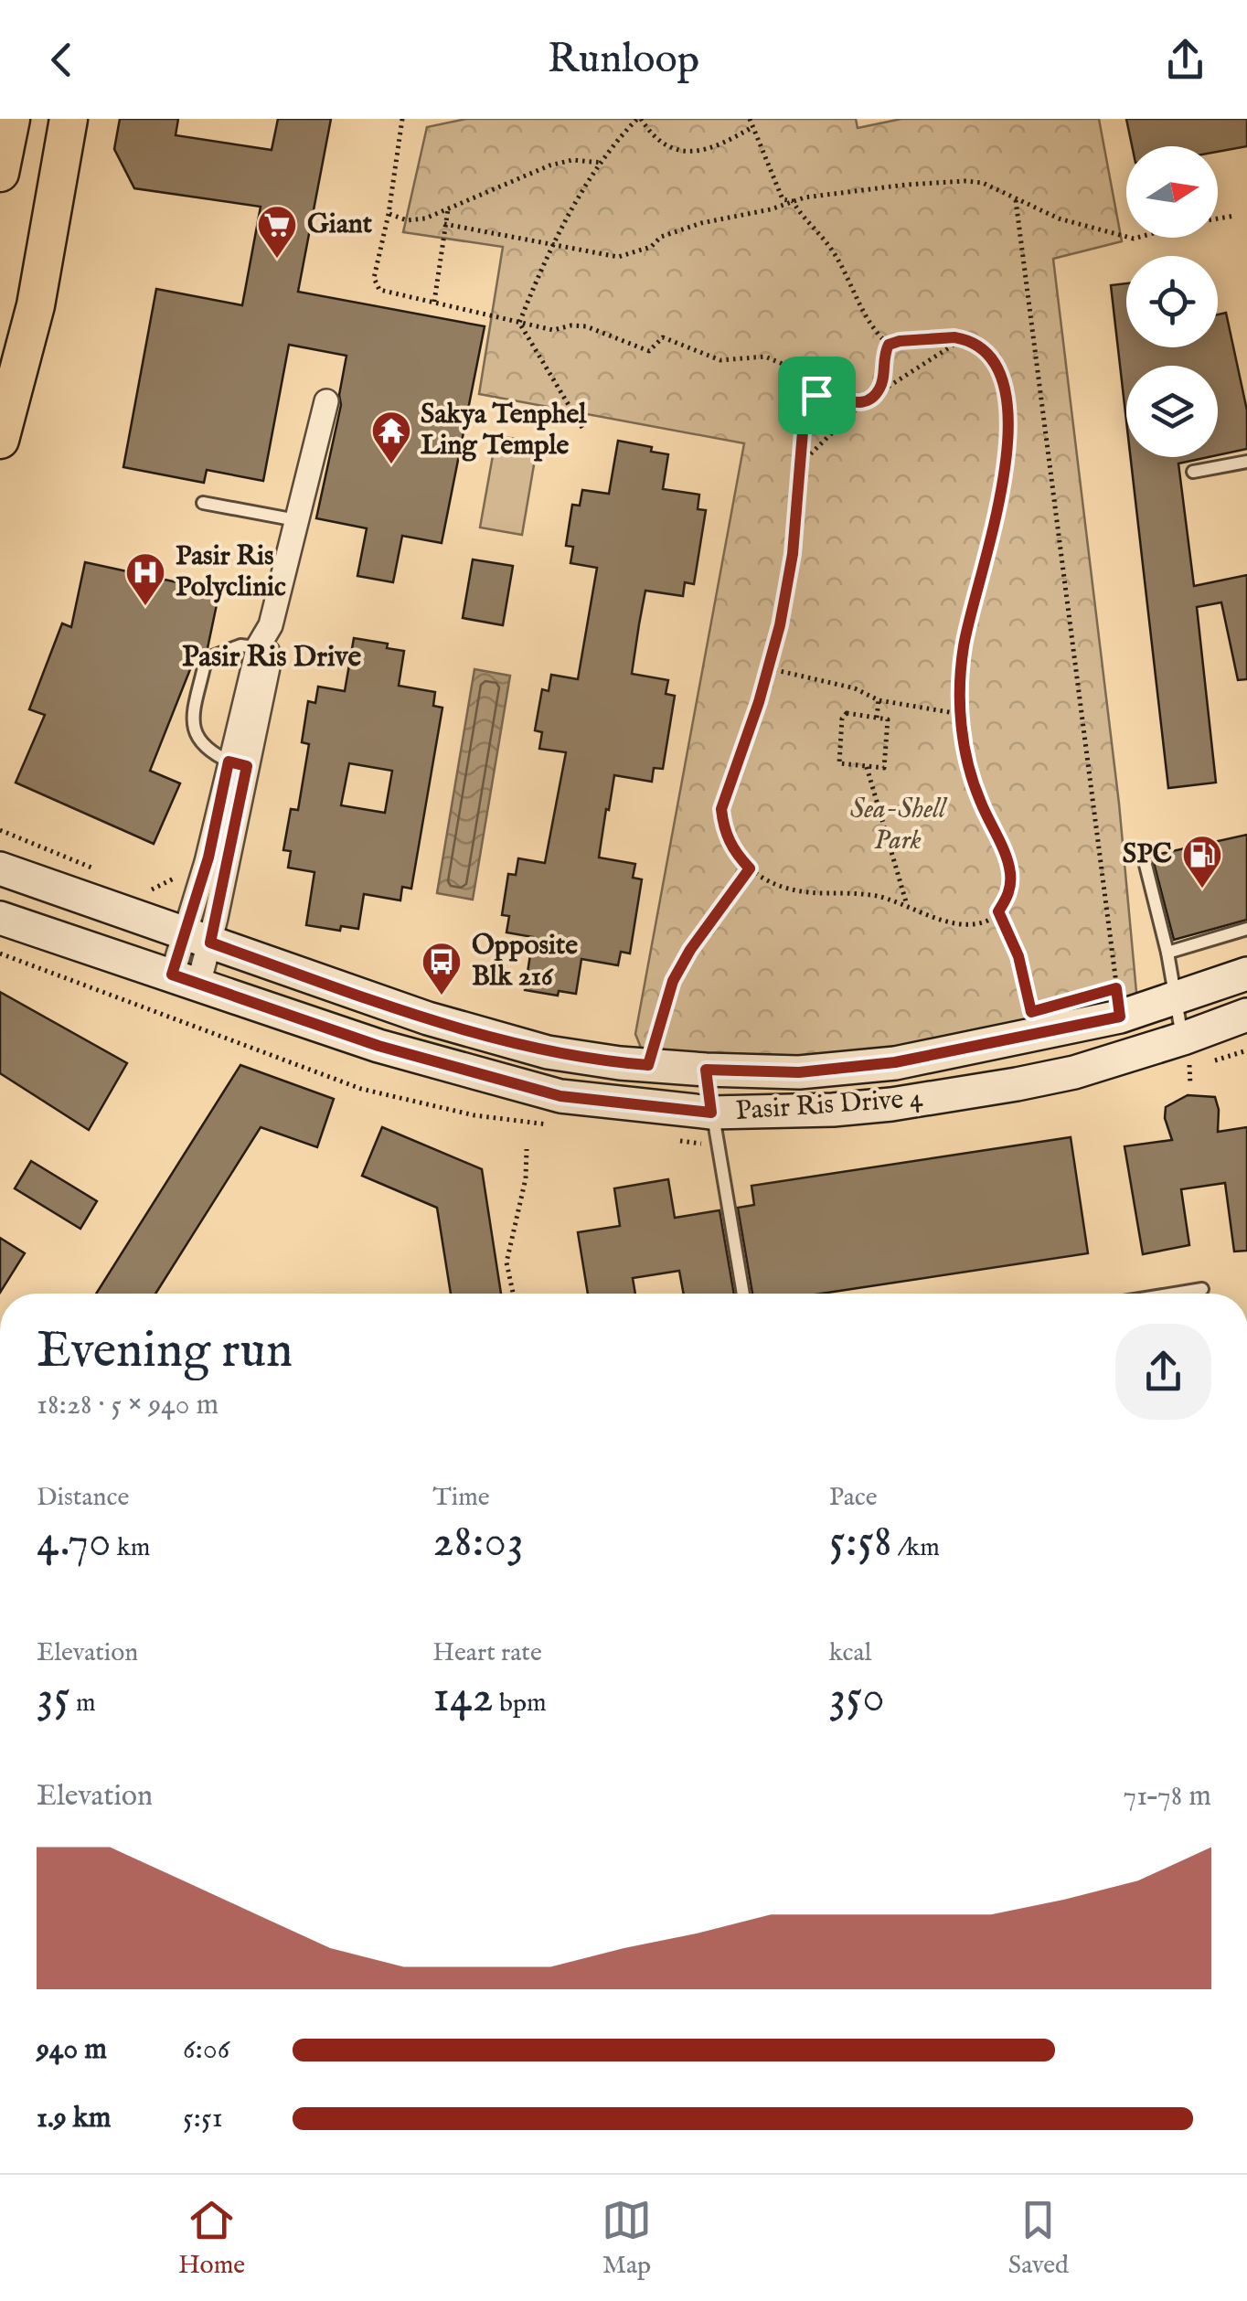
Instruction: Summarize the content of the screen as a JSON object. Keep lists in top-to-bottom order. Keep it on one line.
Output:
{"streets":{"street":["Pasir Ris Drive 4"]},"districts":["Pasir Ris Drive"],"parks":["Sea-Shell Park"],"places":{"supermarket":["Giant"],"temple":["Sakya Tenphel Ling Temple"],"hospital":["Pasir Ris Polyclinic"],"fuel station":["SPC"],"bus stop":["Opposite Blk 216"]},"north":"right","page":{"header":"Runloop","heading":["Evening run","18:28 · 5 × 940 m"],"stats":[["Distance","4.70 km"],["Time","28:03"],["Pace","5:58 /km"],["Elevation","35 m"],["Heart rate","142 bpm"],["kcal","350"]],"chart":["Elevation","71–78 m"],"list":[{"name":"940 m","note":"6:06"},{"name":"1.9 km","note":"5:51"}],"tabs":["Home","Map","Saved"]}}
